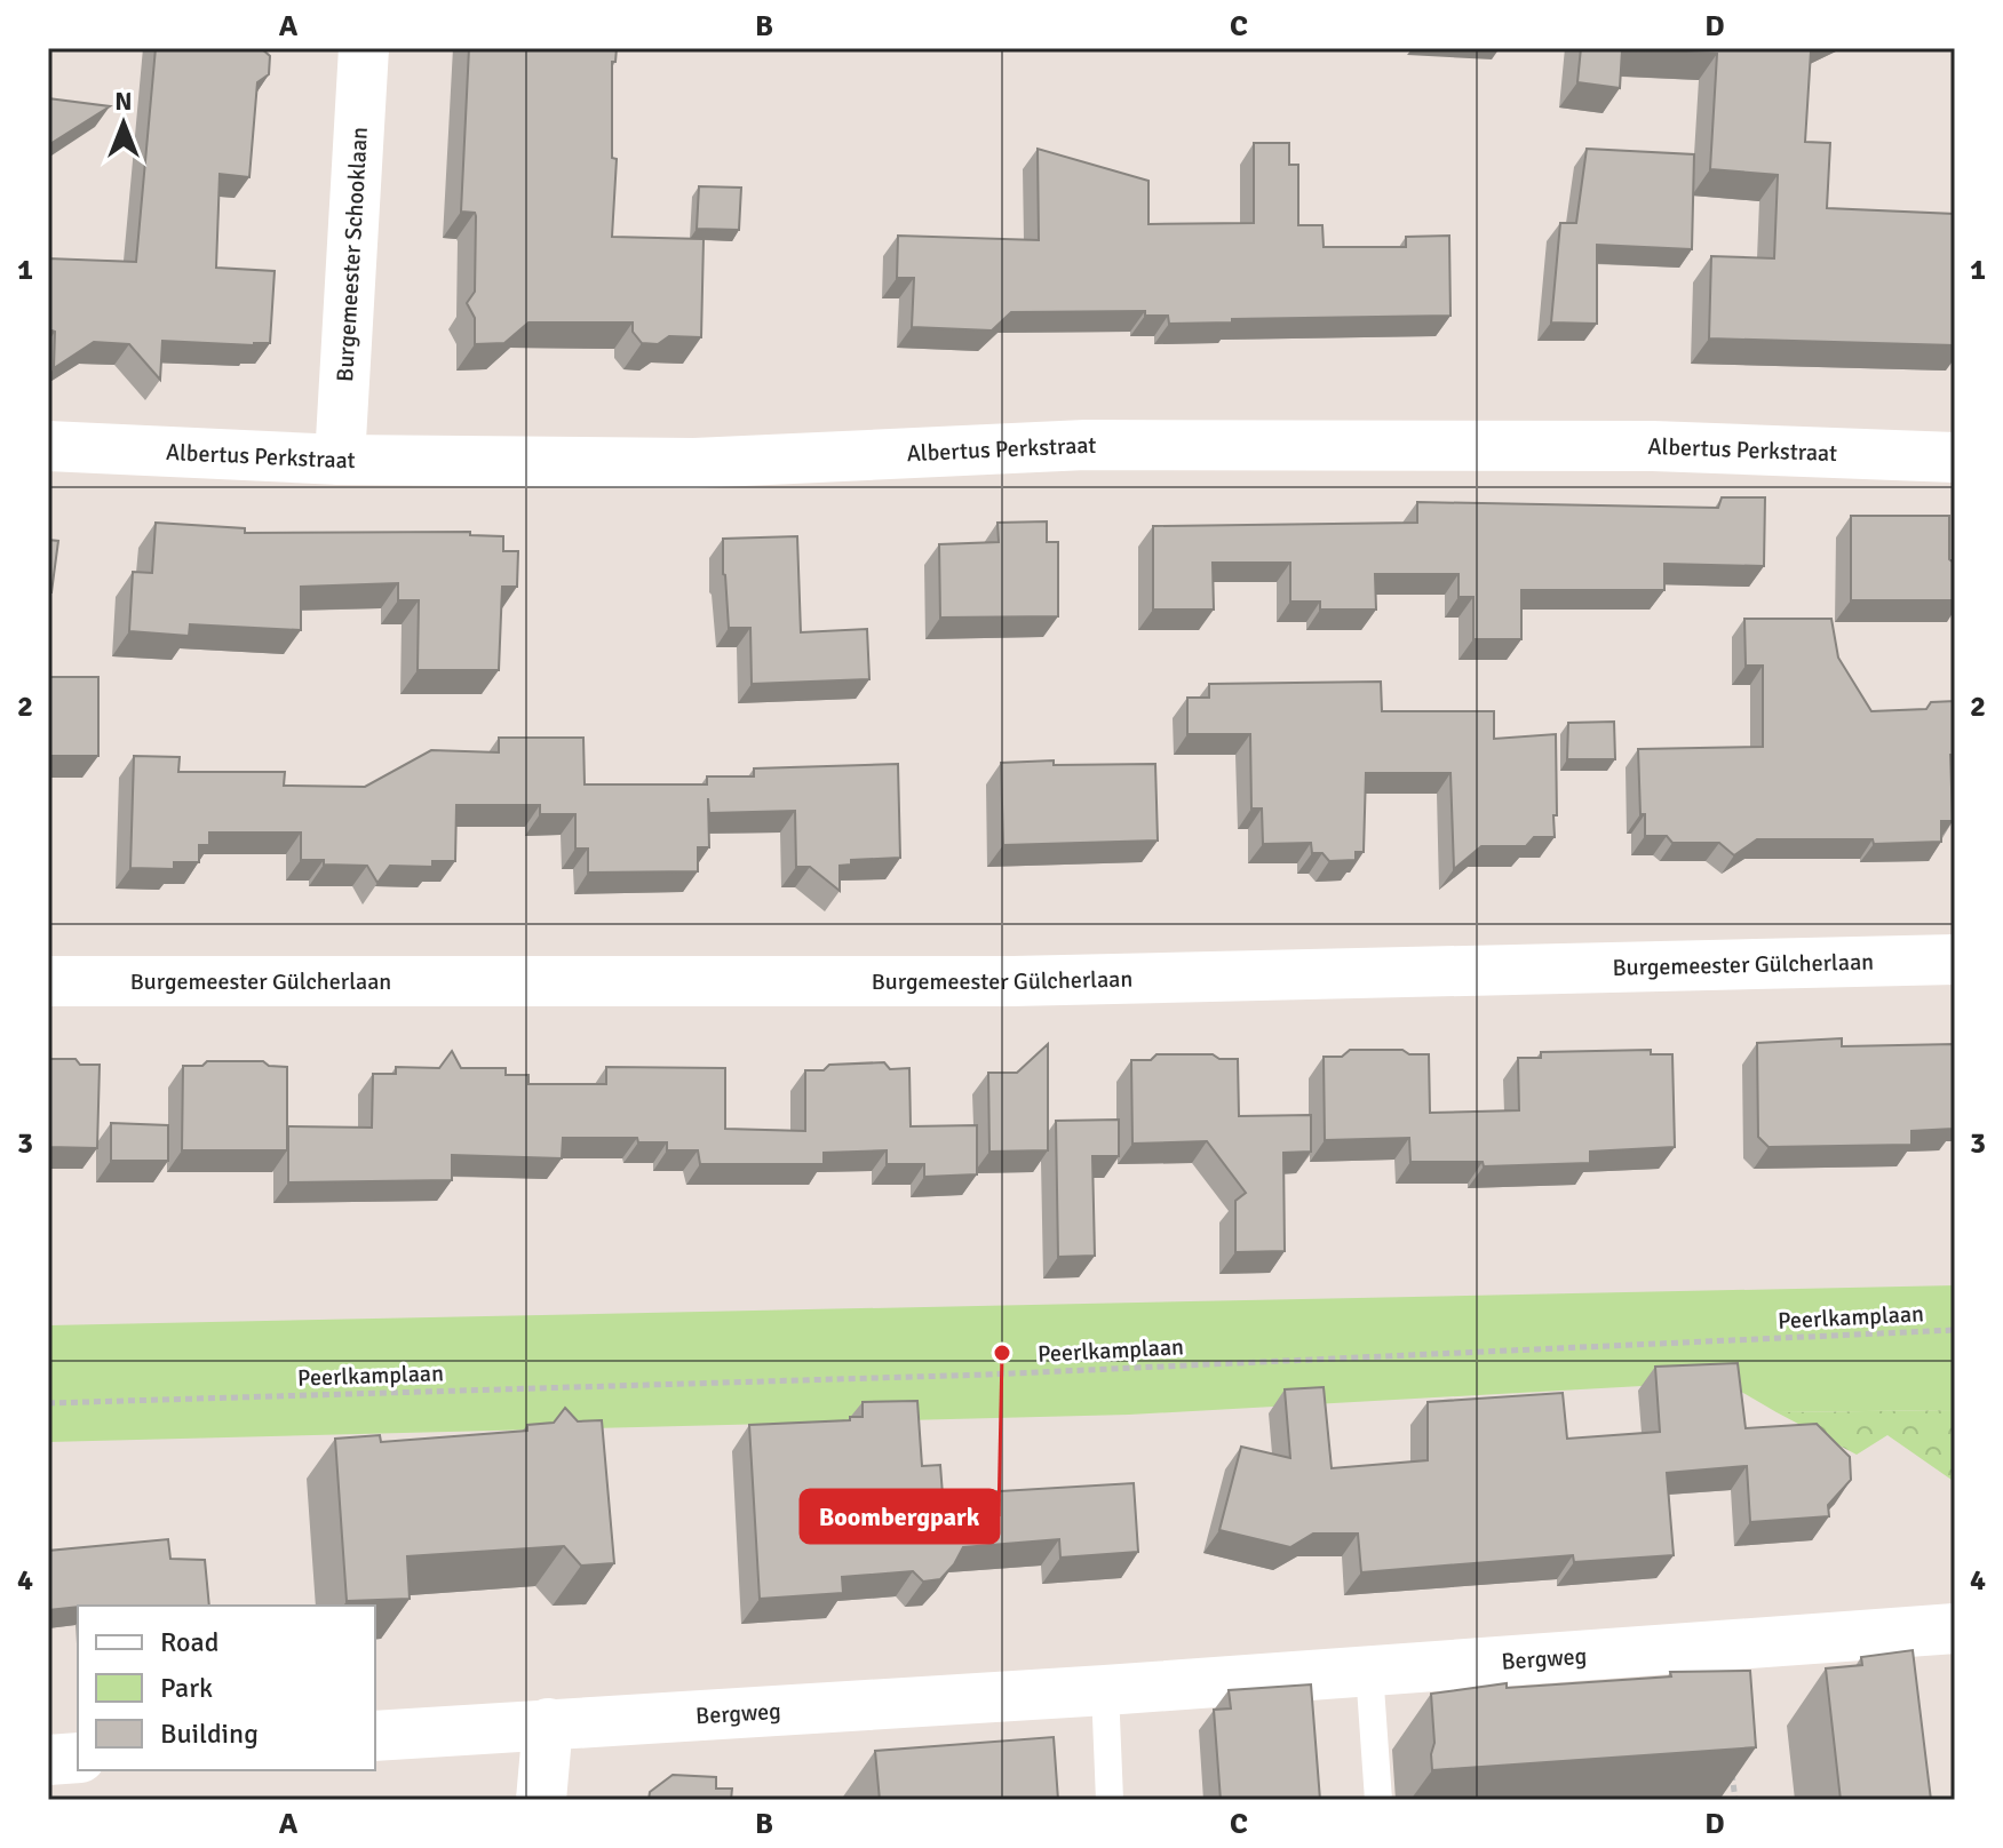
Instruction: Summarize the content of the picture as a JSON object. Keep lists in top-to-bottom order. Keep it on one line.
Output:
{"streets":{"street":["Burgemeester Schooklaan","Albertus Perkstraat","Burgemeester Gülcherlaan","Bergweg"],"path":["Peerlkamplaan"]},"crossings":[["Burgemeester Schooklaan","Albertus Perkstraat"]],"places":["Boombergpark"],"legend":["Road","Park","Building"],"north":"top","grid":{"columns":["A","B","C","D"],"rows":["1","2","3","4"]}}
